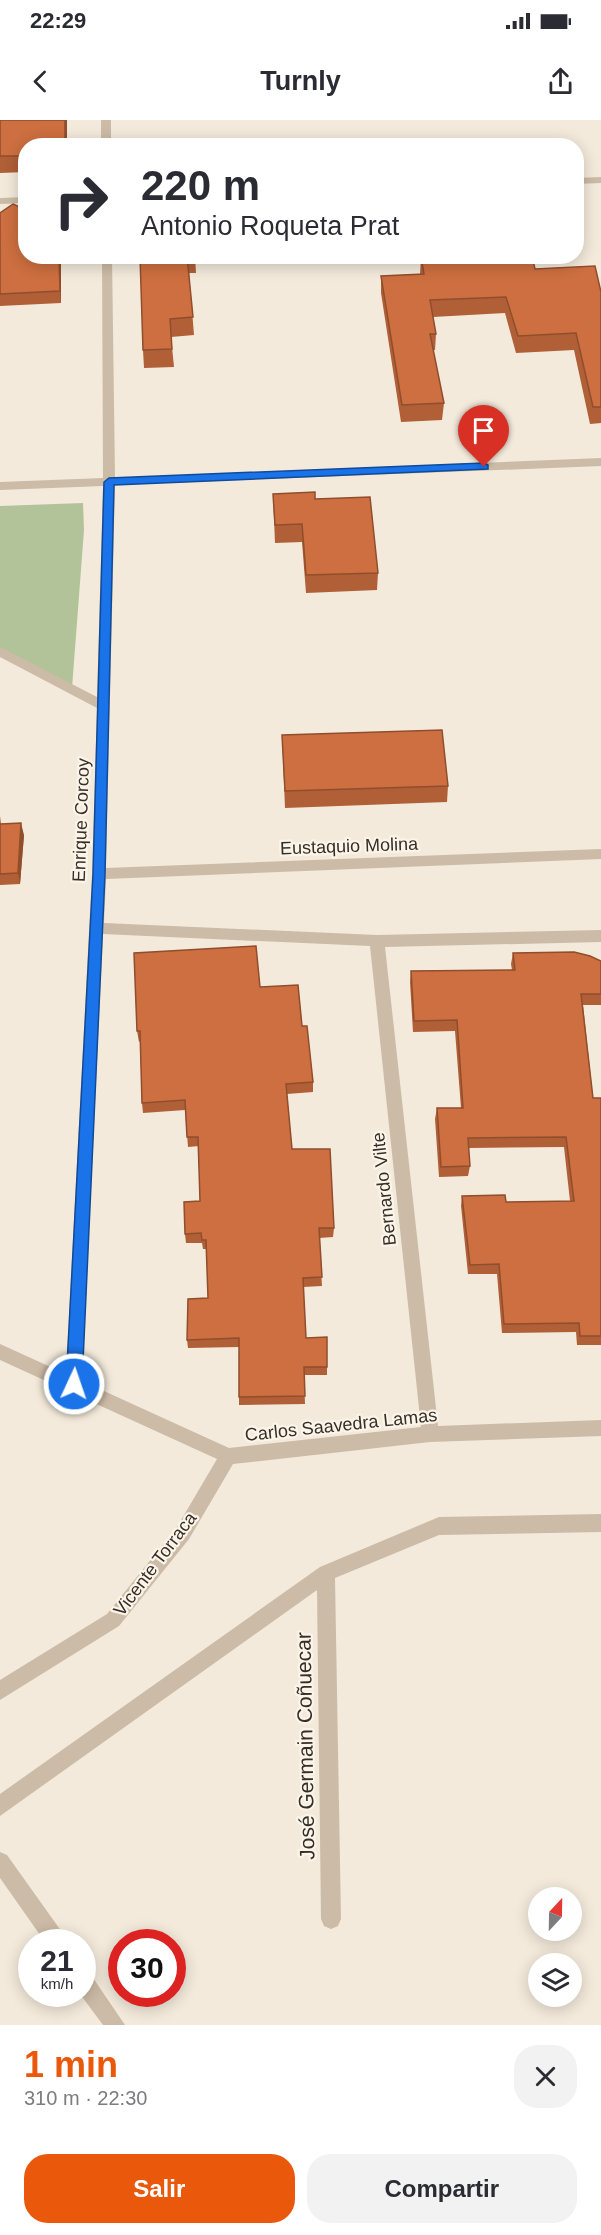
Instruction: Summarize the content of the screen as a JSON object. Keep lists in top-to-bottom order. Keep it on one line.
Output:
{"streets":{"street":["Enrique Corcoy","Eustaquio Molina","Bernardo Vilte","Carlos Saavedra Lamas","Vicente Torraca","José Germain Coñuecar"]},"crossings":[["Enrique Corcoy","Eustaquio Molina"],["Enrique Corcoy","Carlos Saavedra Lamas"],["Bernardo Vilte","Carlos Saavedra Lamas"],["Carlos Saavedra Lamas","Vicente Torraca"]],"north":"top","page":{"status":"22:29","header":"Turnly","turn":["220 m","Antonio Roqueta Prat"],"speed":"21 km/h","limit":"30","heading":["1 min","310 m · 22:30"],"buttons":["Salir","Compartir"]}}
